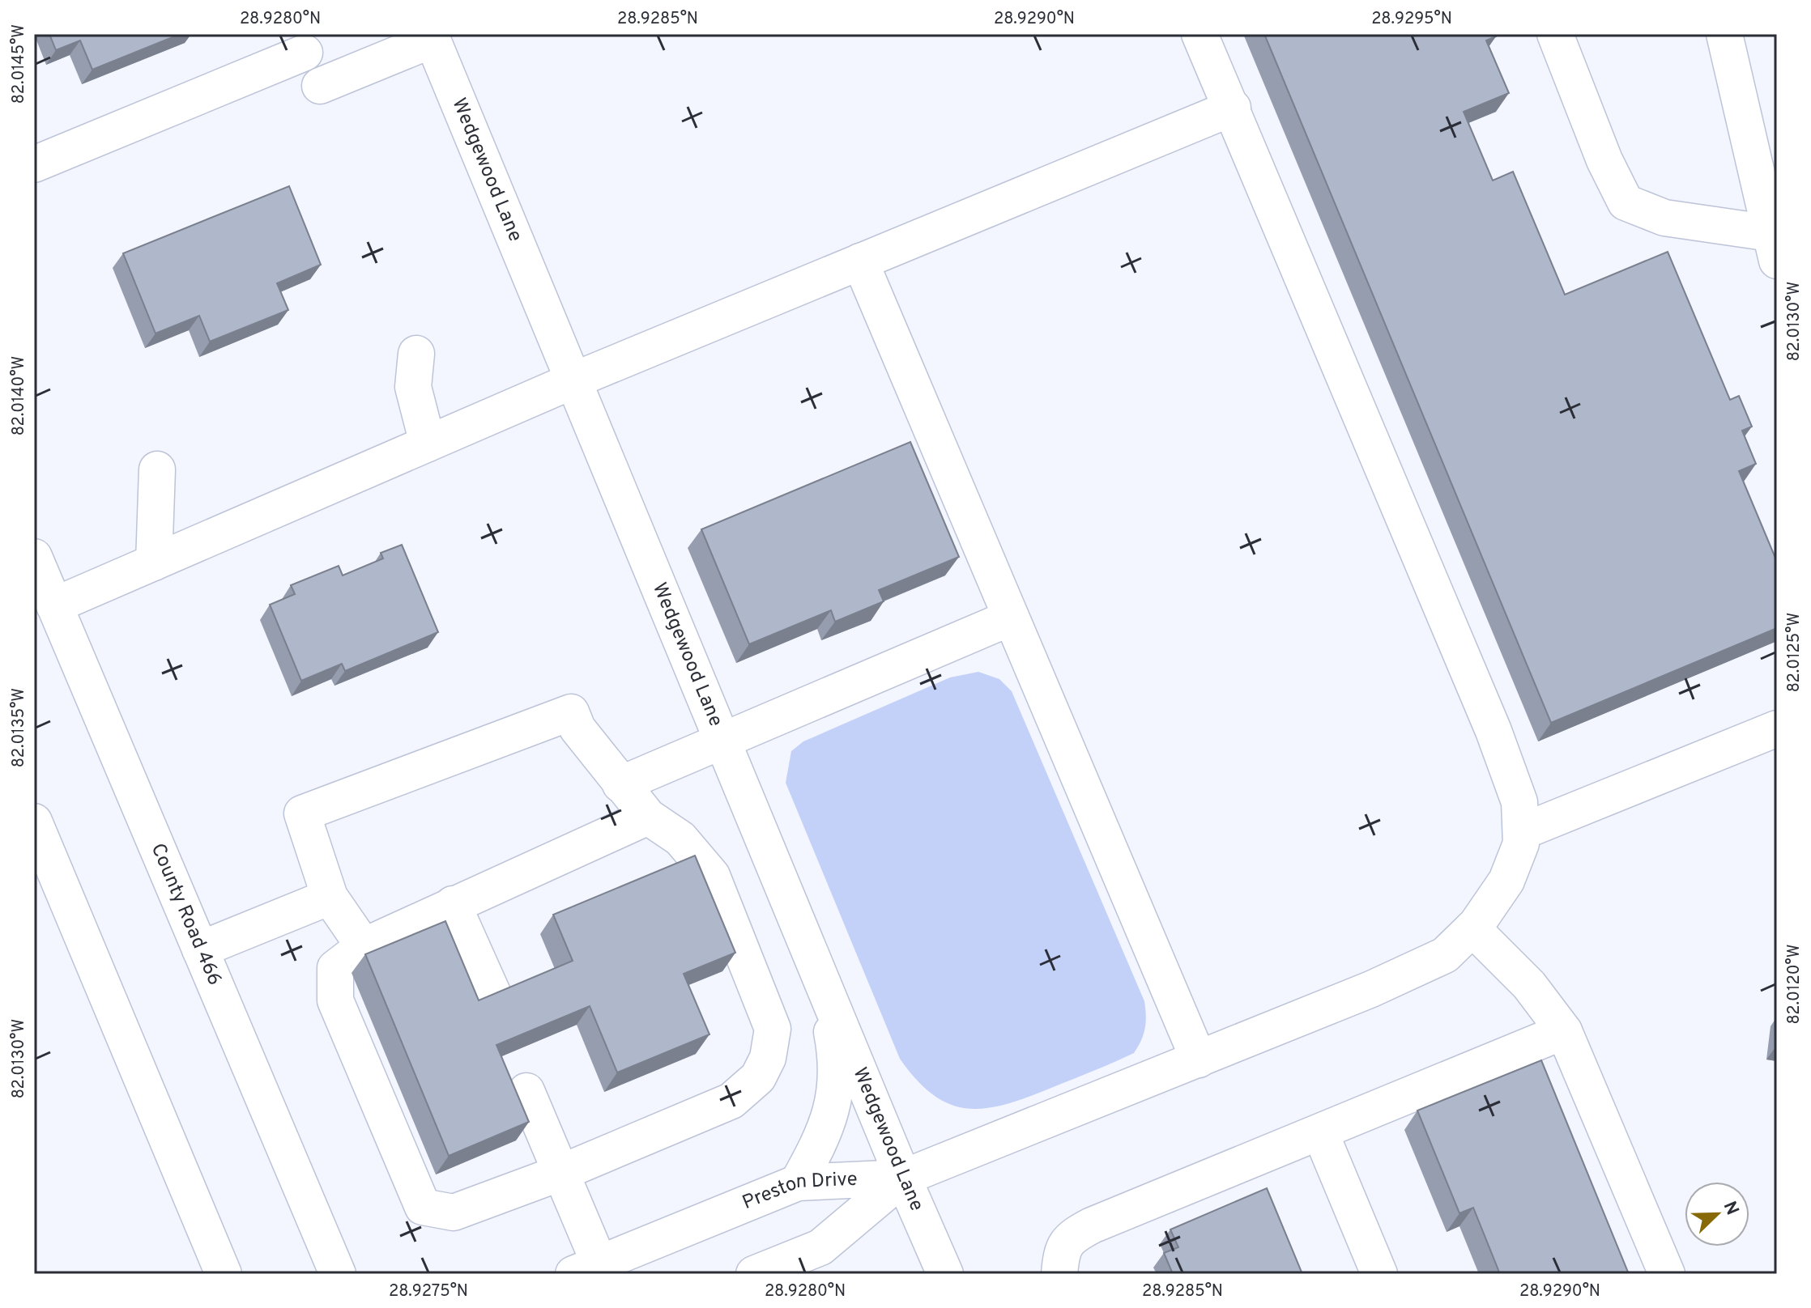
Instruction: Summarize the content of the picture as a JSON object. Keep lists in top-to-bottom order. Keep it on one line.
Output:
{"streets":{"street":["Wedgewood Lane","County Road 466","Preston Drive"]},"crossings":[["Wedgewood Lane","Preston Drive"]],"north":"top right","coordinates":["28.9280°N","28.9285°N","28.9290°N","28.9295°N","82.0145°W","82.0130°W","82.0140°W","82.0125°W","82.0135°W","82.0120°W","28.9275°N"]}
